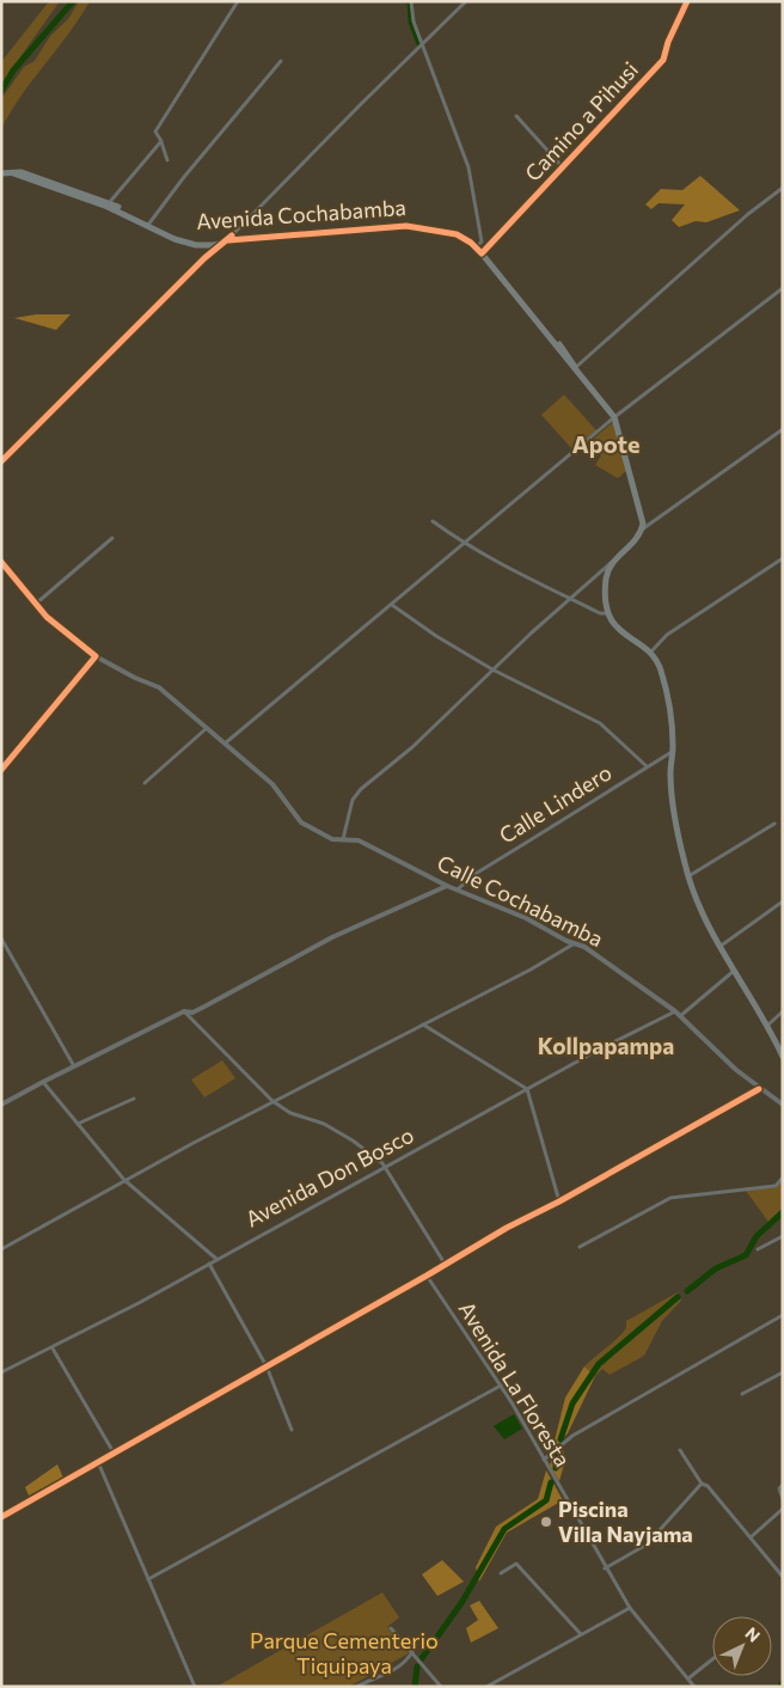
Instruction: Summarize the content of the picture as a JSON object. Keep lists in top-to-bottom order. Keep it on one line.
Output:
{"streets":{"main road":["Avenida Cochabamba"],"street":["Camino a Pihusi","Calle Lindero","Calle Cochabamba","Avenida Don Bosco","Avenida La Floresta"]},"crossings":[["Camino a Pihusi","Avenida Cochabamba"],["Calle Lindero","Calle Cochabamba"],["Calle Cochabamba","Avenida Don Bosco"]],"districts":["Apote","Kollpapampa"],"parks":["Parque Cementerio Tiquipaya"],"places":["Piscina Villa Nayjama"],"north":"top right"}
